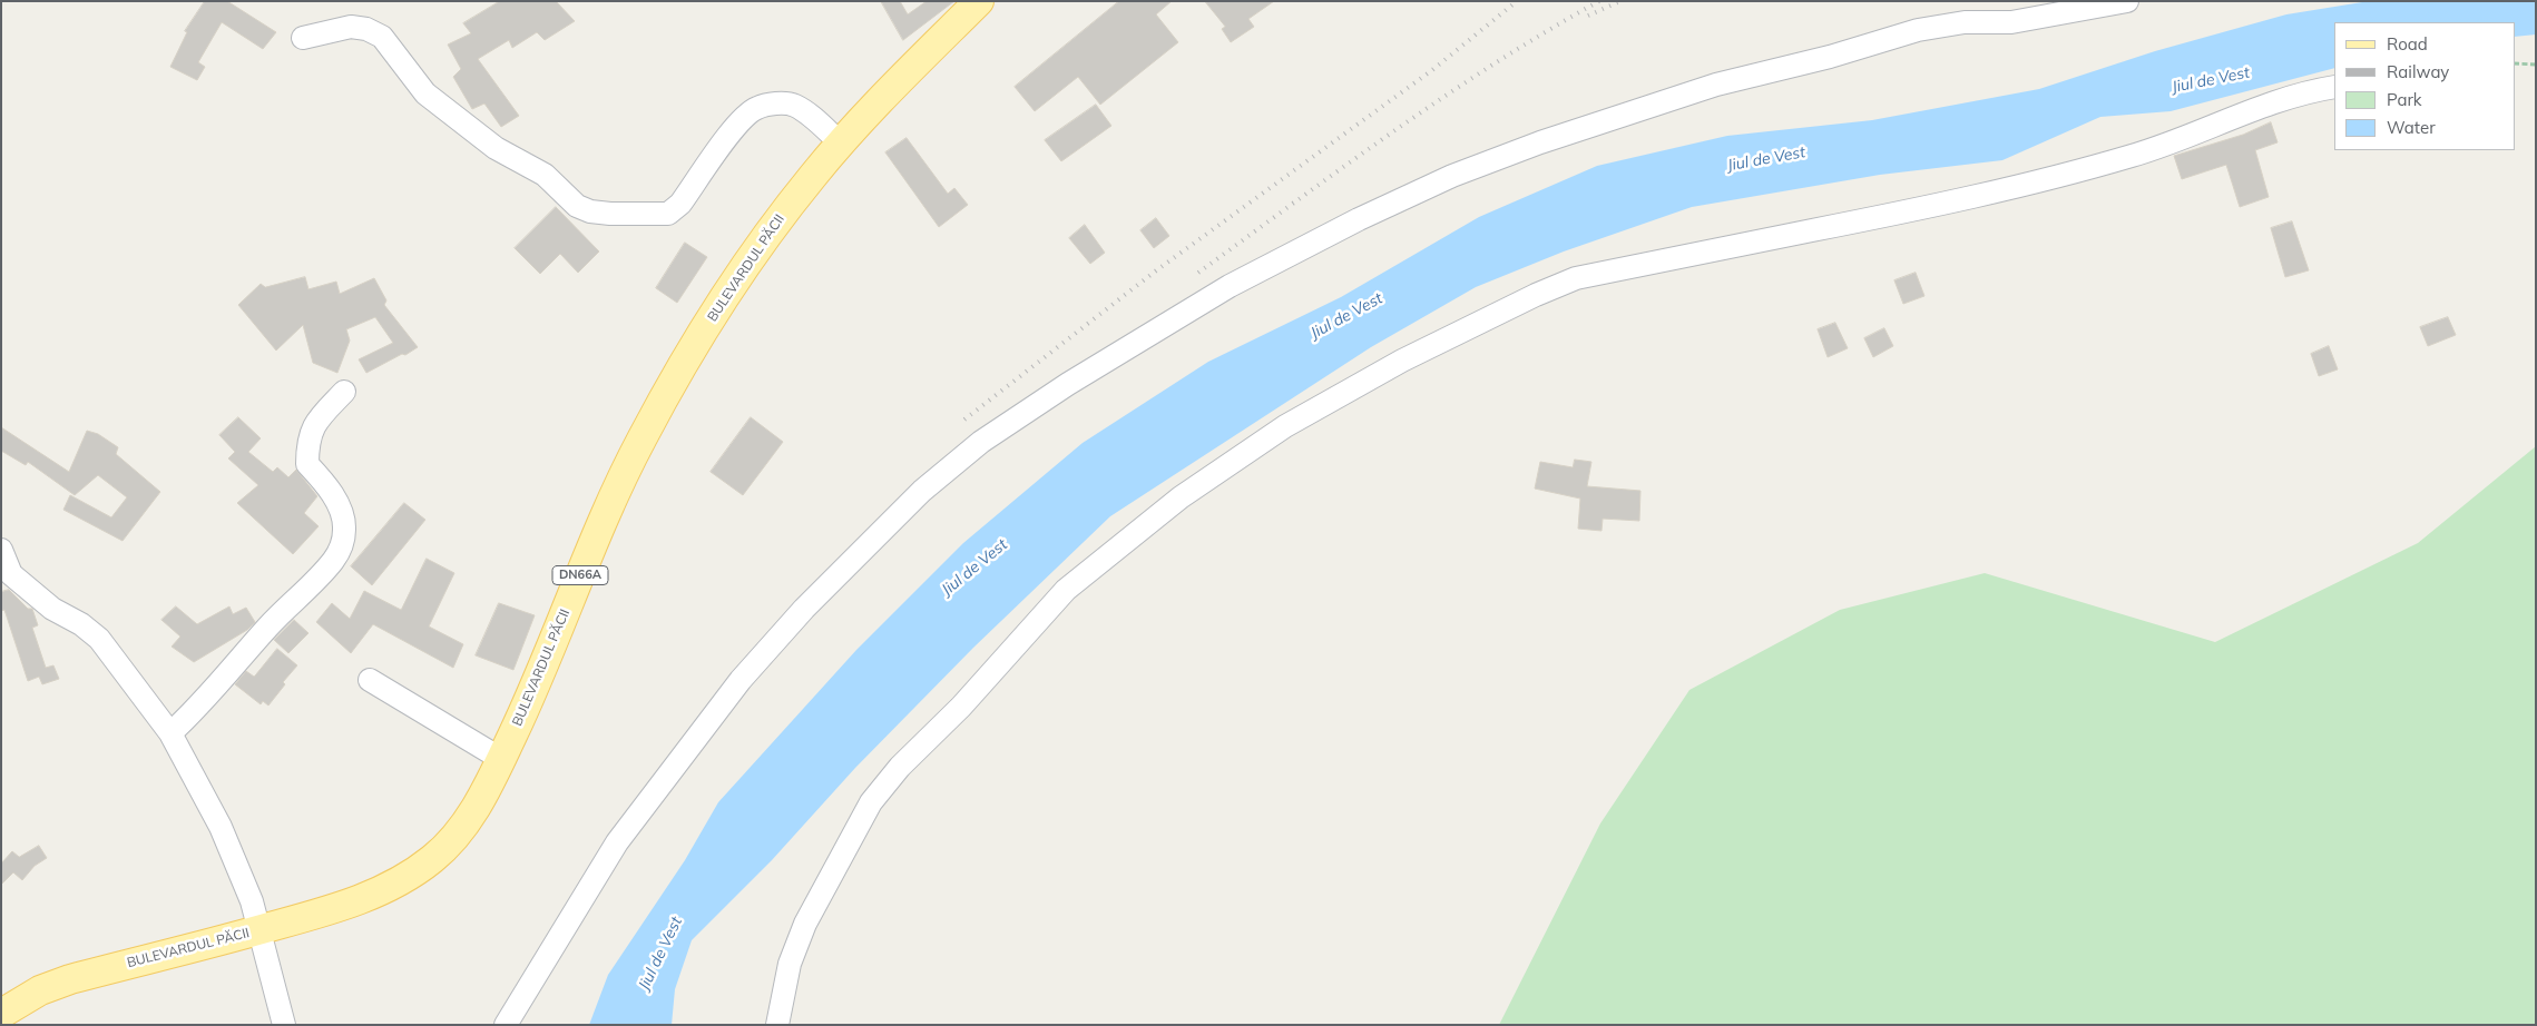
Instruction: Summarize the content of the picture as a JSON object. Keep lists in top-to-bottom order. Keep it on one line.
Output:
{"streets":{"main road":["BULEVARDUL PĂCII","DN66A"]},"water":["Jiul de Vest"],"legend":["Road","Railway","Park","Water"]}
